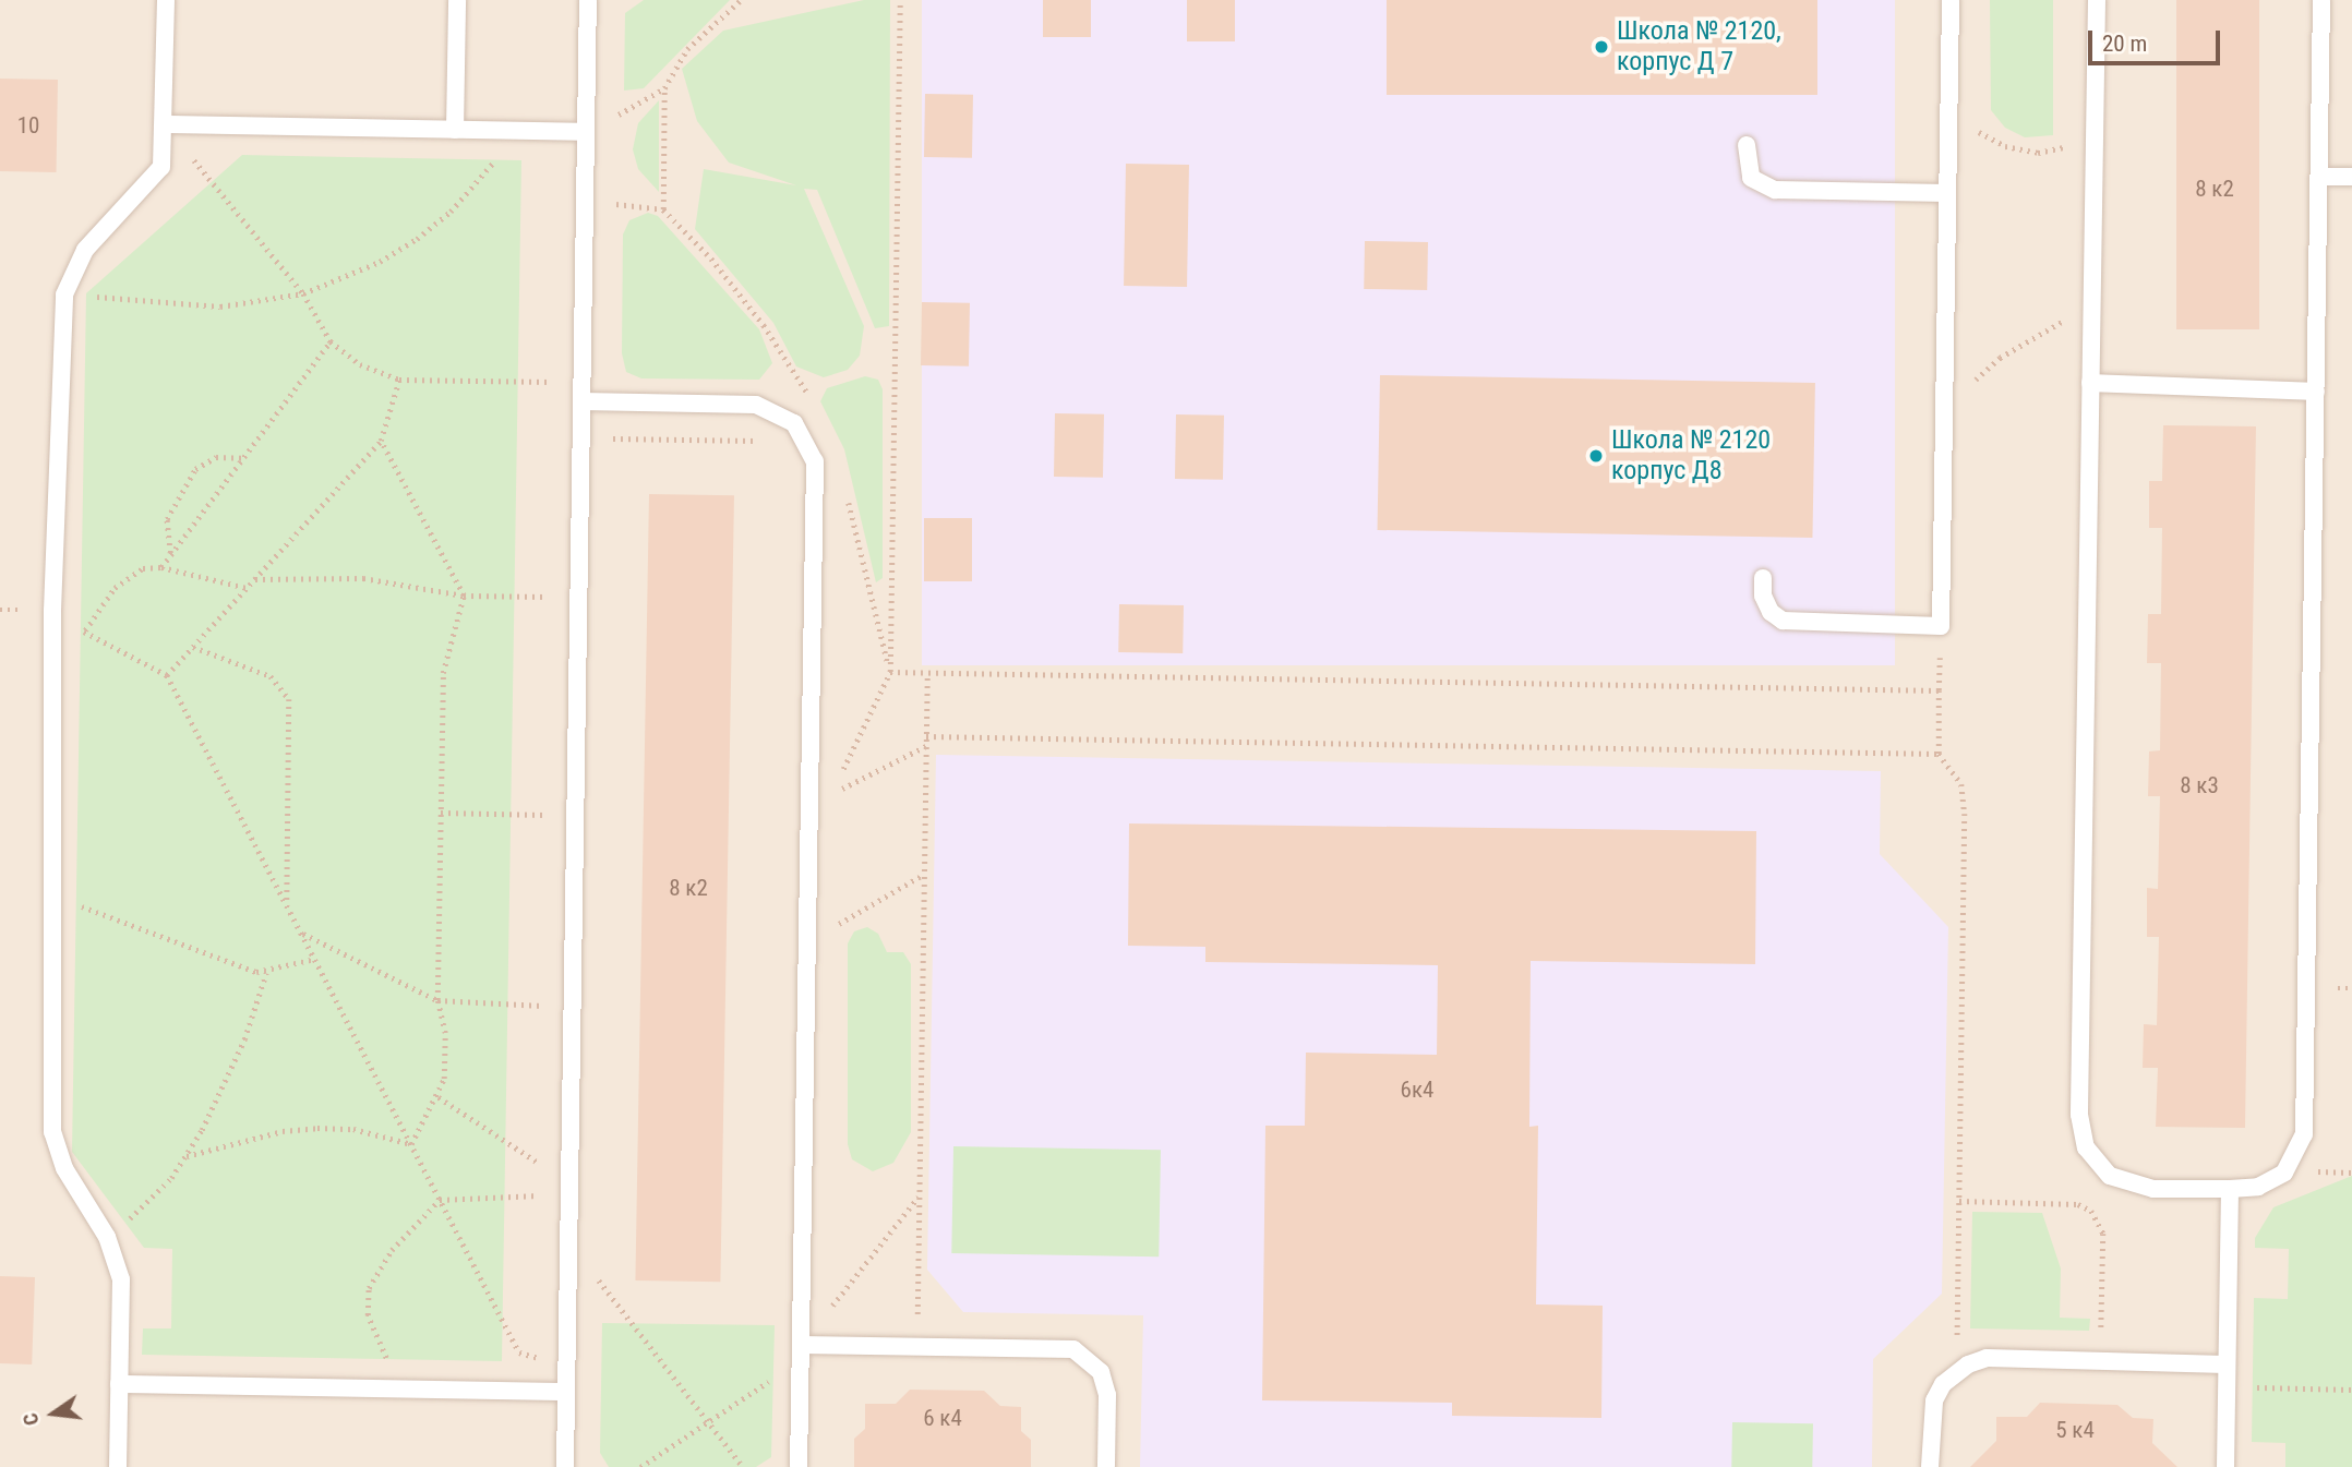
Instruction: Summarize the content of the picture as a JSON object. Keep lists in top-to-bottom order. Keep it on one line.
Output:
{"places":["Школа № 2120, корпус Д 7","Школа № 2120 корпус Д8"],"house_numbers":["10","8 к2","8 к3","8 к2","6к4","6 к4","5 к4"],"scale_bar":"20 m","north":"left"}
